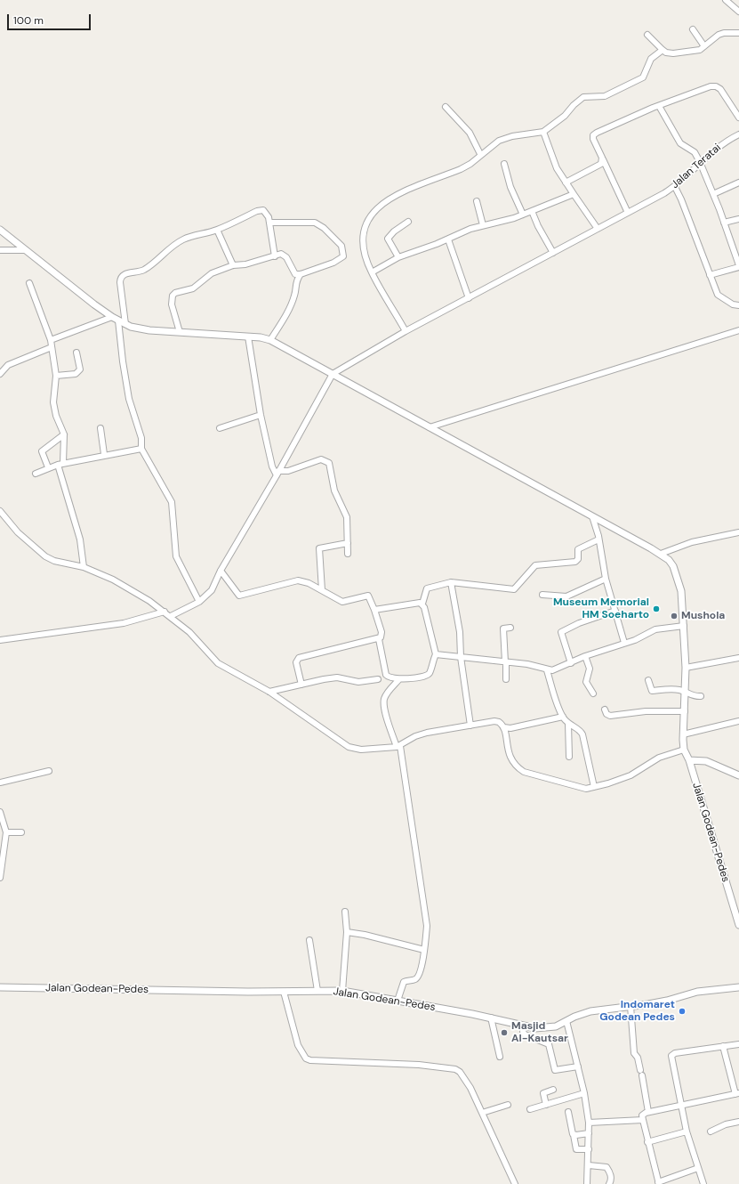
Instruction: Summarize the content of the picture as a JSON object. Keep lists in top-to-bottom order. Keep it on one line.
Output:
{"streets":{"street":["Jalan Teratai","Jalan Godean-Pedes"]},"places":["Museum Memorial HM Soeharto","Mushola","Indomaret Godean Pedes","Masjid Al-Kautsar"],"scale_bar":"100 m"}
